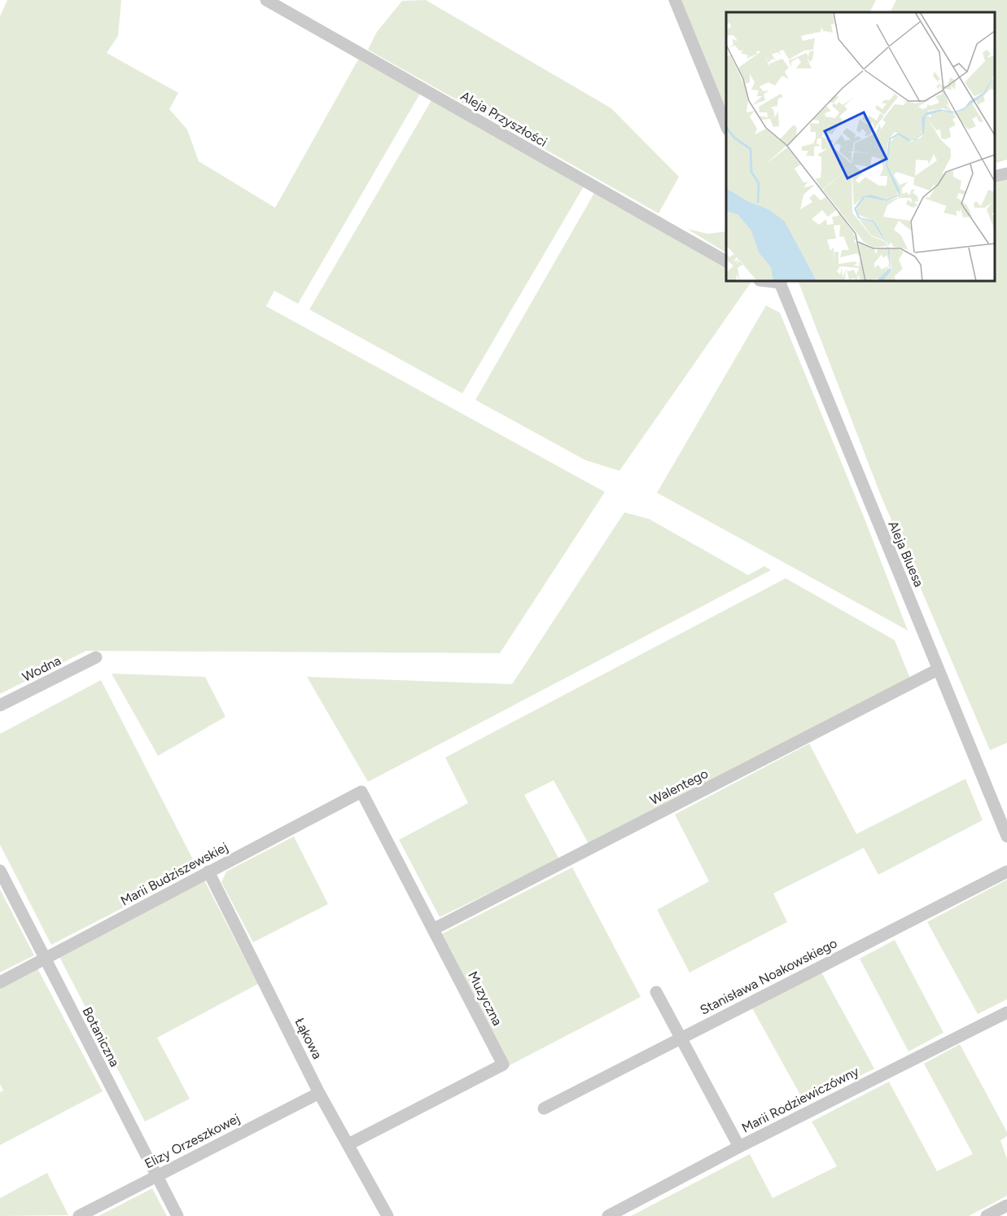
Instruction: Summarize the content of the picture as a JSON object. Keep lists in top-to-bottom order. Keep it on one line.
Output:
{"streets":{"street":["Aleja Przyszłości","Aleja Bluesa","Wodna","Walentego","Marii Budziszewskiej","Stanisława Noakowskiego","Muzyczna","Botaniczna","Łąkowa","Marii Rodziewiczówny","Elizy Orzeszkowej"]},"crossings":[["Aleja Bluesa","Walentego"],["Walentego","Muzyczna"],["Marii Budziszewskiej","Muzyczna"],["Marii Budziszewskiej","Botaniczna"],["Marii Budziszewskiej","Łąkowa"],["Muzyczna","Łąkowa"],["Botaniczna","Elizy Orzeszkowej"],["Łąkowa","Elizy Orzeszkowej"]]}
